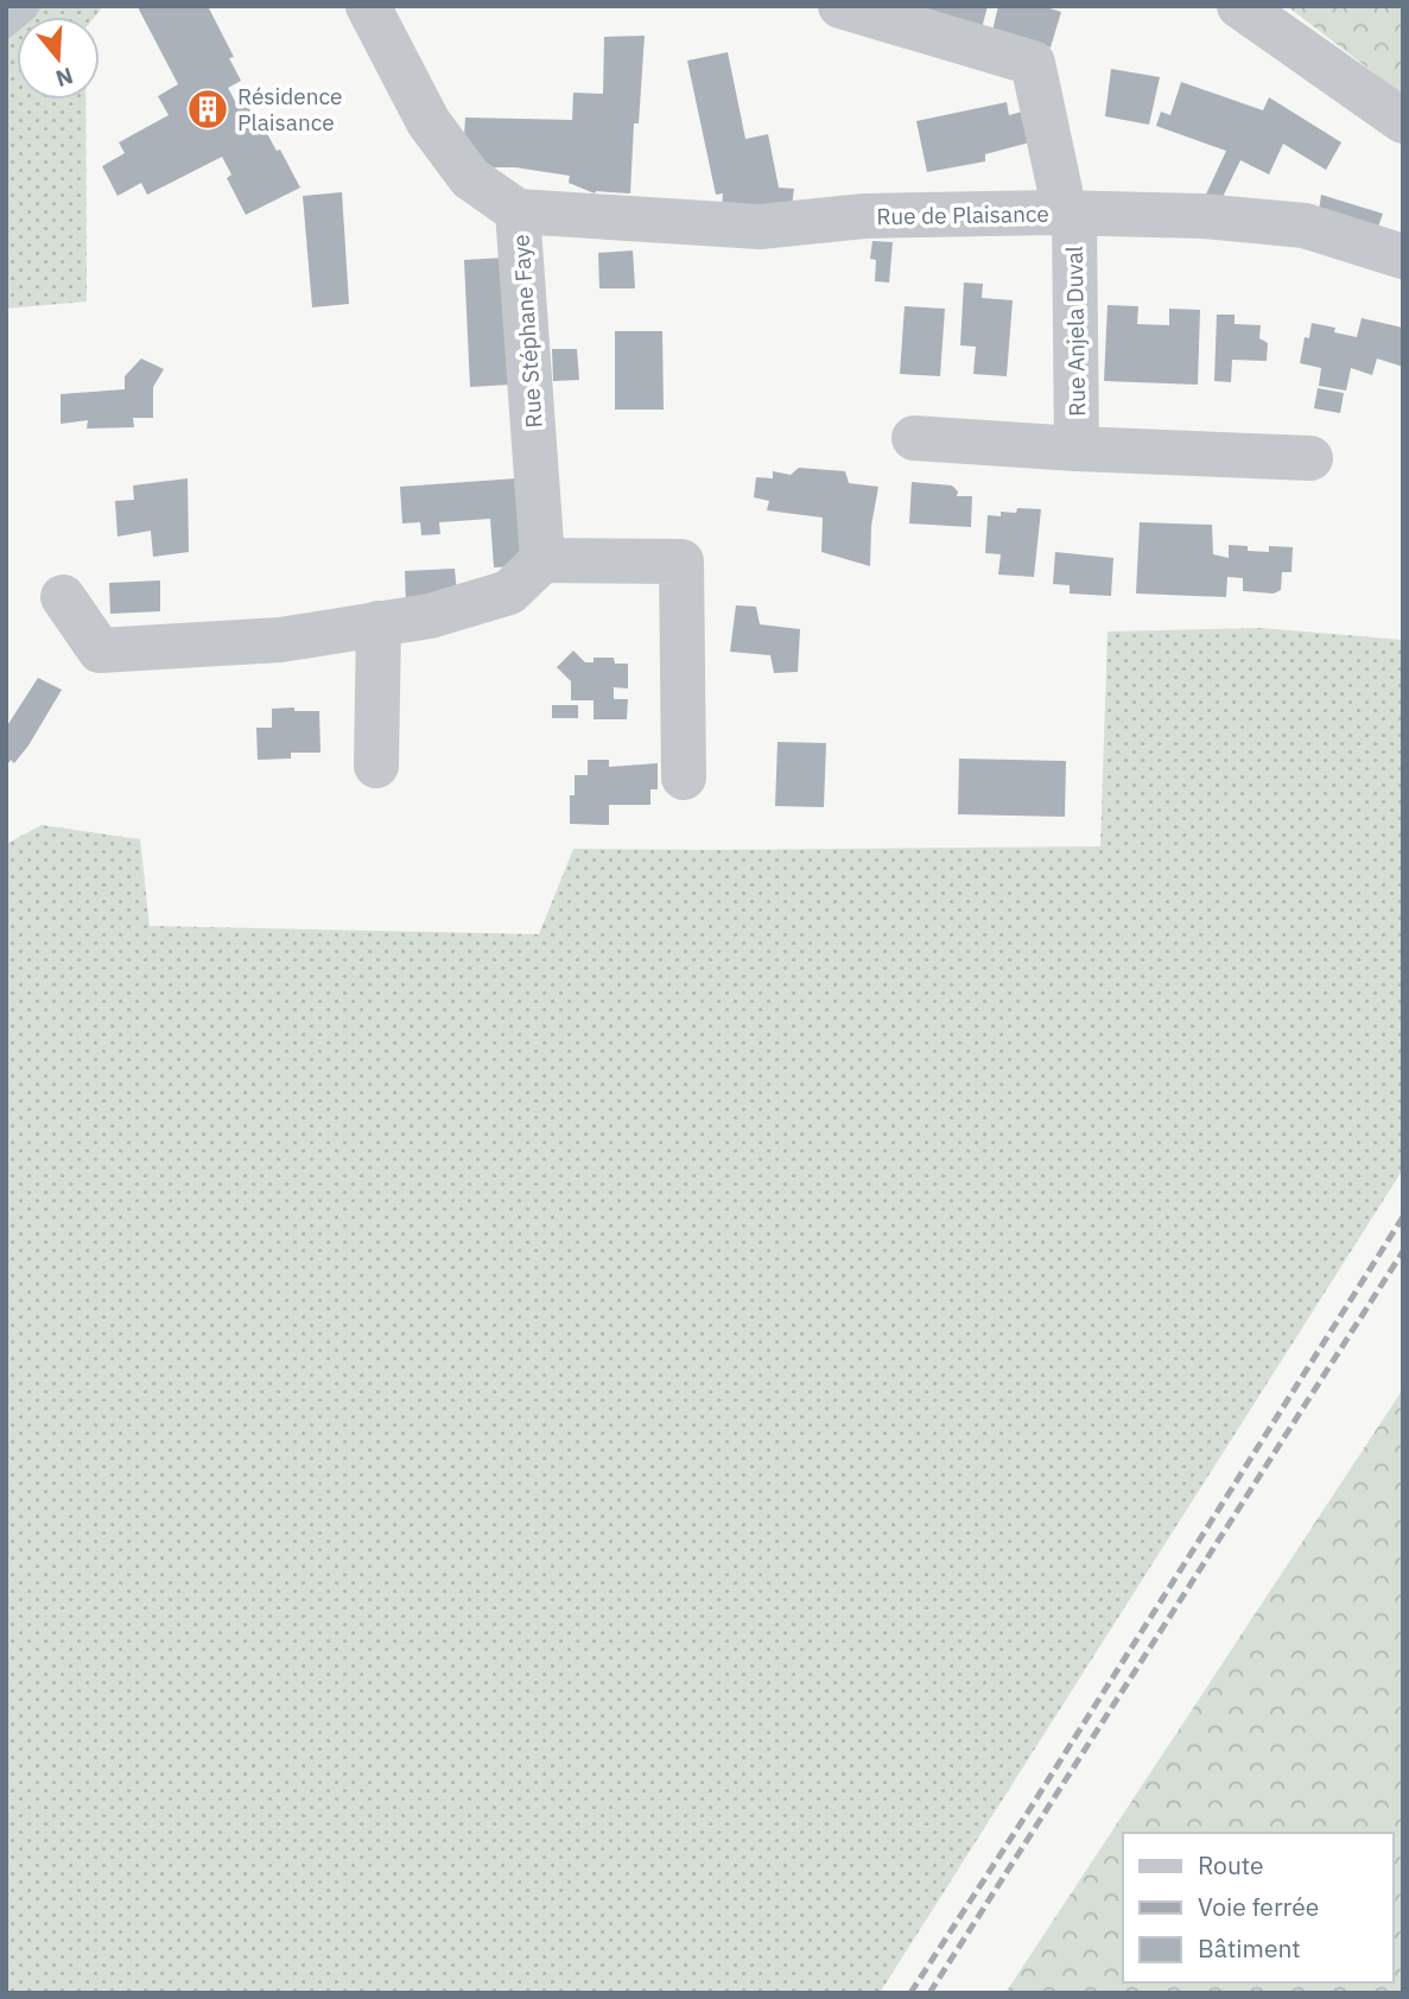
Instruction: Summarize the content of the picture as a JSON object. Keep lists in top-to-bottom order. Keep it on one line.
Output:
{"streets":{"street":["Rue de Plaisance","Rue Stéphane Faye","Rue Anjela Duval"]},"crossings":[["Rue de Plaisance","Rue Stéphane Faye"],["Rue de Plaisance","Rue Anjela Duval"]],"places":{"building":["Résidence Plaisance"]},"legend":["Route","Voie ferrée","Bâtiment"],"north":"bottom"}
